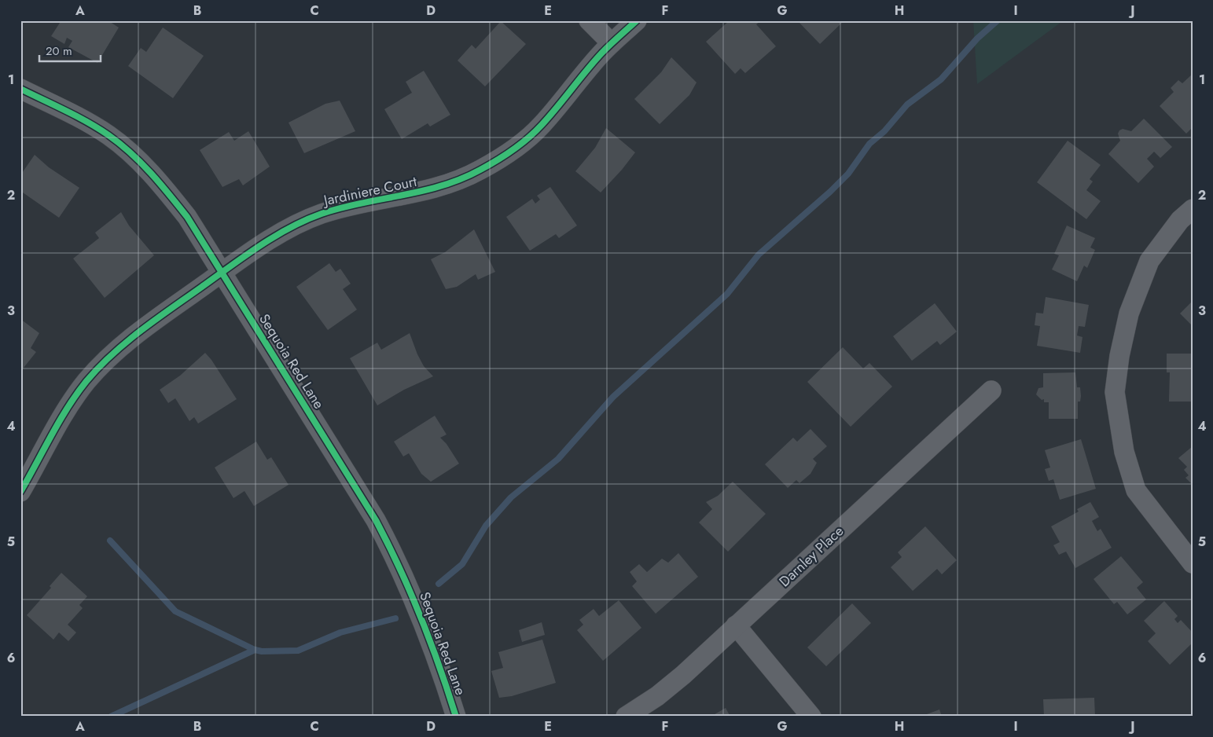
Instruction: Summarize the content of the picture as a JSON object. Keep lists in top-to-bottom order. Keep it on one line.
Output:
{"streets":{"street":["Jardiniere Court","Sequoia Red Lane","Darnley Place"]},"crossings":[["Jardiniere Court","Sequoia Red Lane"]],"scale_bar":"20 m","grid":{"columns":["A","B","C","D","E","F","G","H","I","J"],"rows":["1","2","3","4","5","6"]}}
